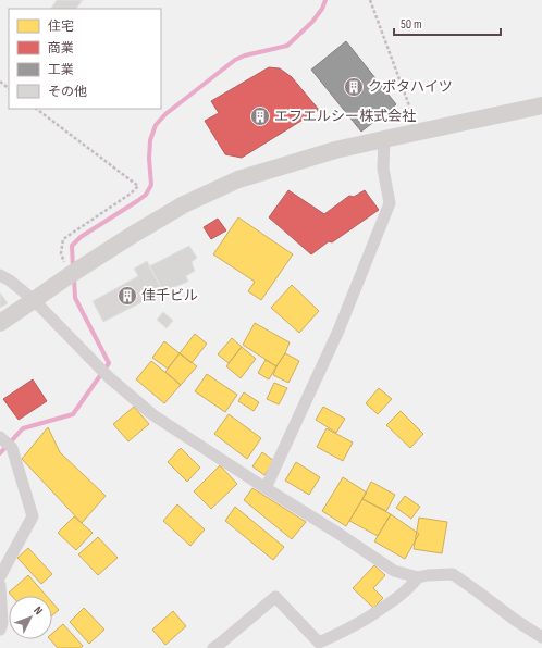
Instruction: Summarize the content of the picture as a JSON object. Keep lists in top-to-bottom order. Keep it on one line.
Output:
{"places":{"building":["クボタハイツ","エフエルシー株式会社","佳千ビル"]},"legend":["住宅","商業","工業","その他"],"scale_bar":"50 m","north":"top right"}
